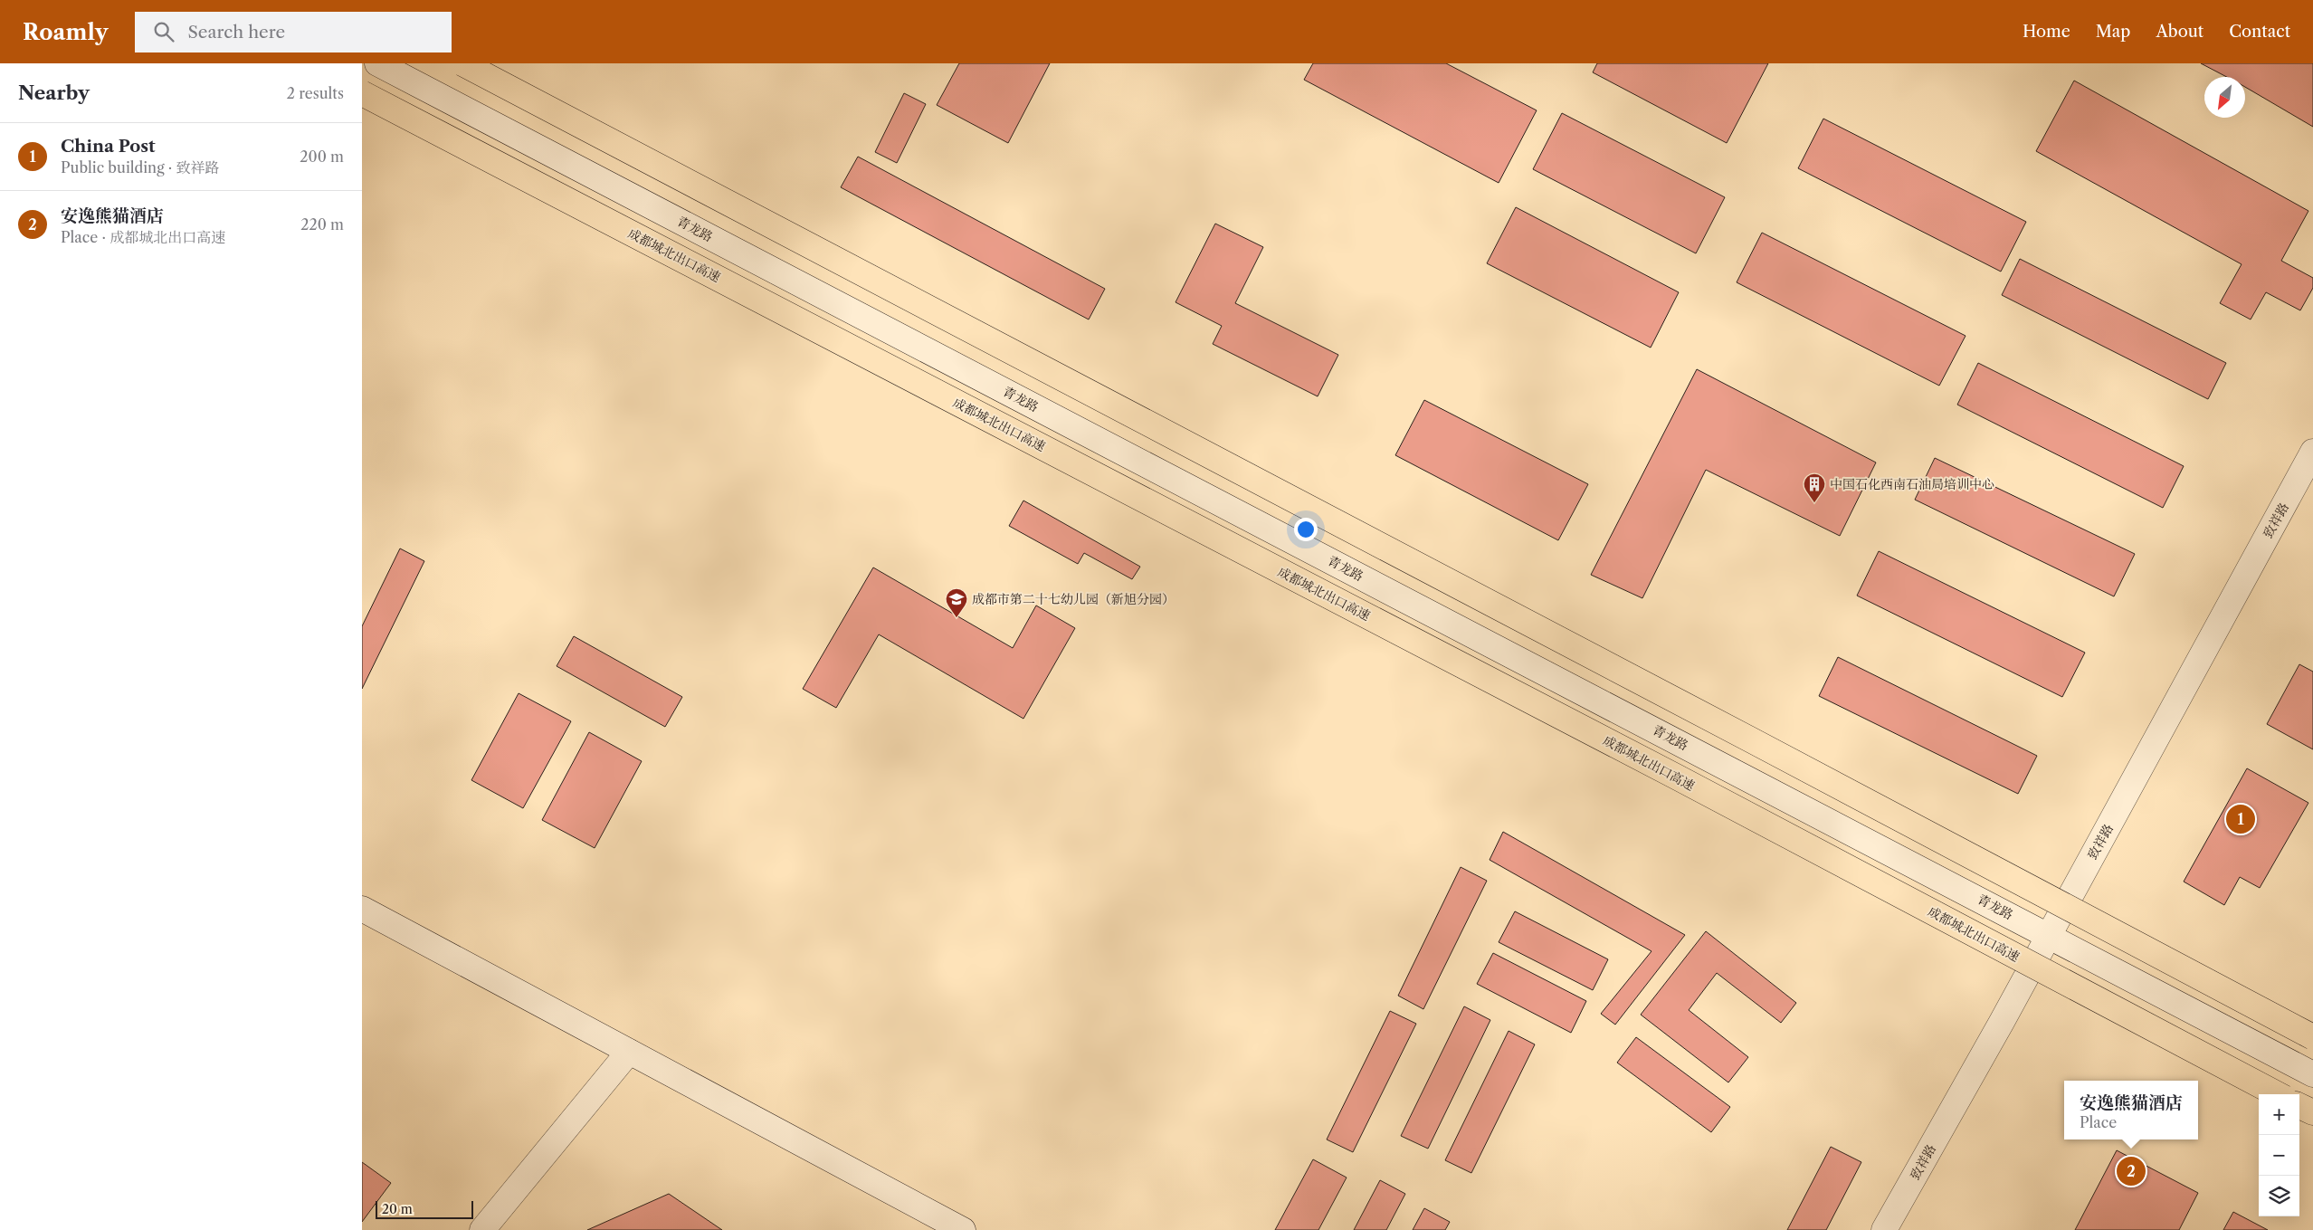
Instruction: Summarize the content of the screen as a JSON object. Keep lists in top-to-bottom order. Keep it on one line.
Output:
{"streets":{"highway":["成都城北出口高速"],"street":["青龙路","致祥路"]},"crossings":[["青龙路","致祥路"]],"places":{"building":["中国石化西南石油局培训中心"],"school or university":["成都市第二十七幼儿园（新旭分园）"]},"scale_bar":"20 m","north":"bottom left","page":{"header":"Roamly","search":"Search here","nav":["Home","Map","About","Contact"],"heading":["Nearby","2 results"],"list":[{"mark":"1","name":"China Post","note":"Public building · 致祥路","value":"200 m"},{"mark":"2","name":"安逸熊猫酒店","note":"Place · 成都城北出口高速","value":"220 m"}],"pins":["1","2"],"popup":["安逸熊猫酒店","Place"],"map_buttons":["+","−"],"scale":"20 m"}}
